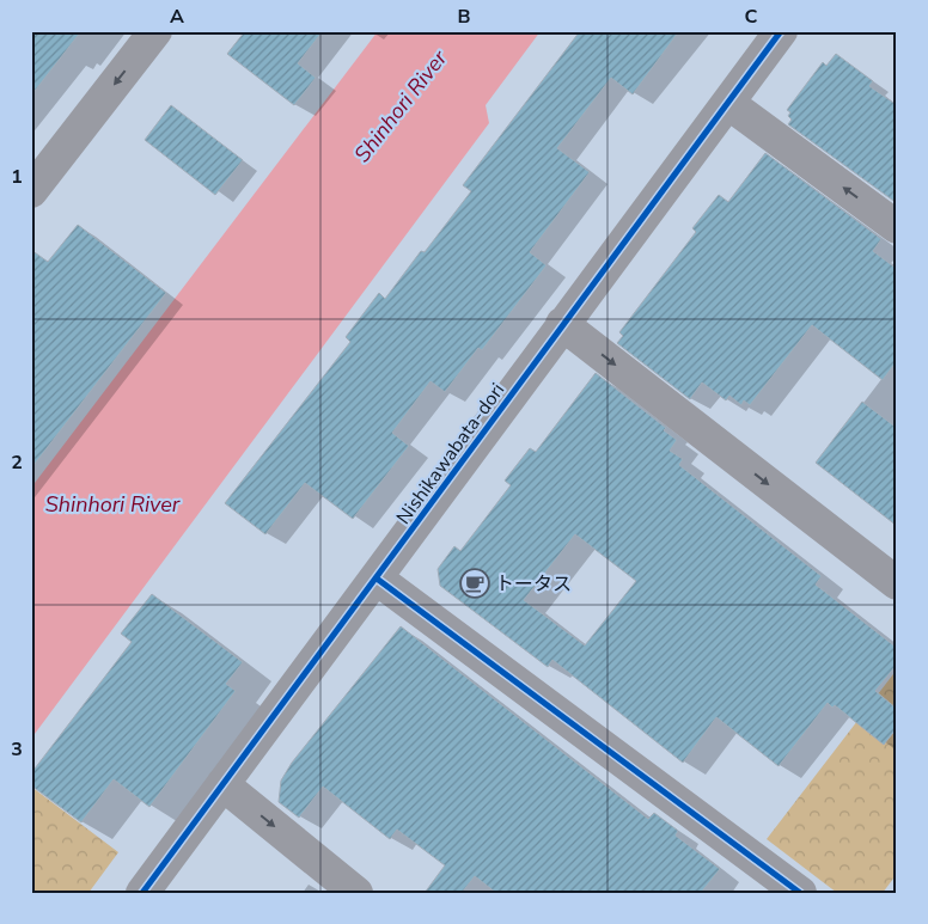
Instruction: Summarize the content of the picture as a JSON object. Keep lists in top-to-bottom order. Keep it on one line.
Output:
{"streets":{"street":["Nishikawabata-dori"]},"water":["Shinhori River"],"places":{"cafe":["トータス"]},"grid":{"columns":["A","B","C"],"rows":["1","2","3"]}}
